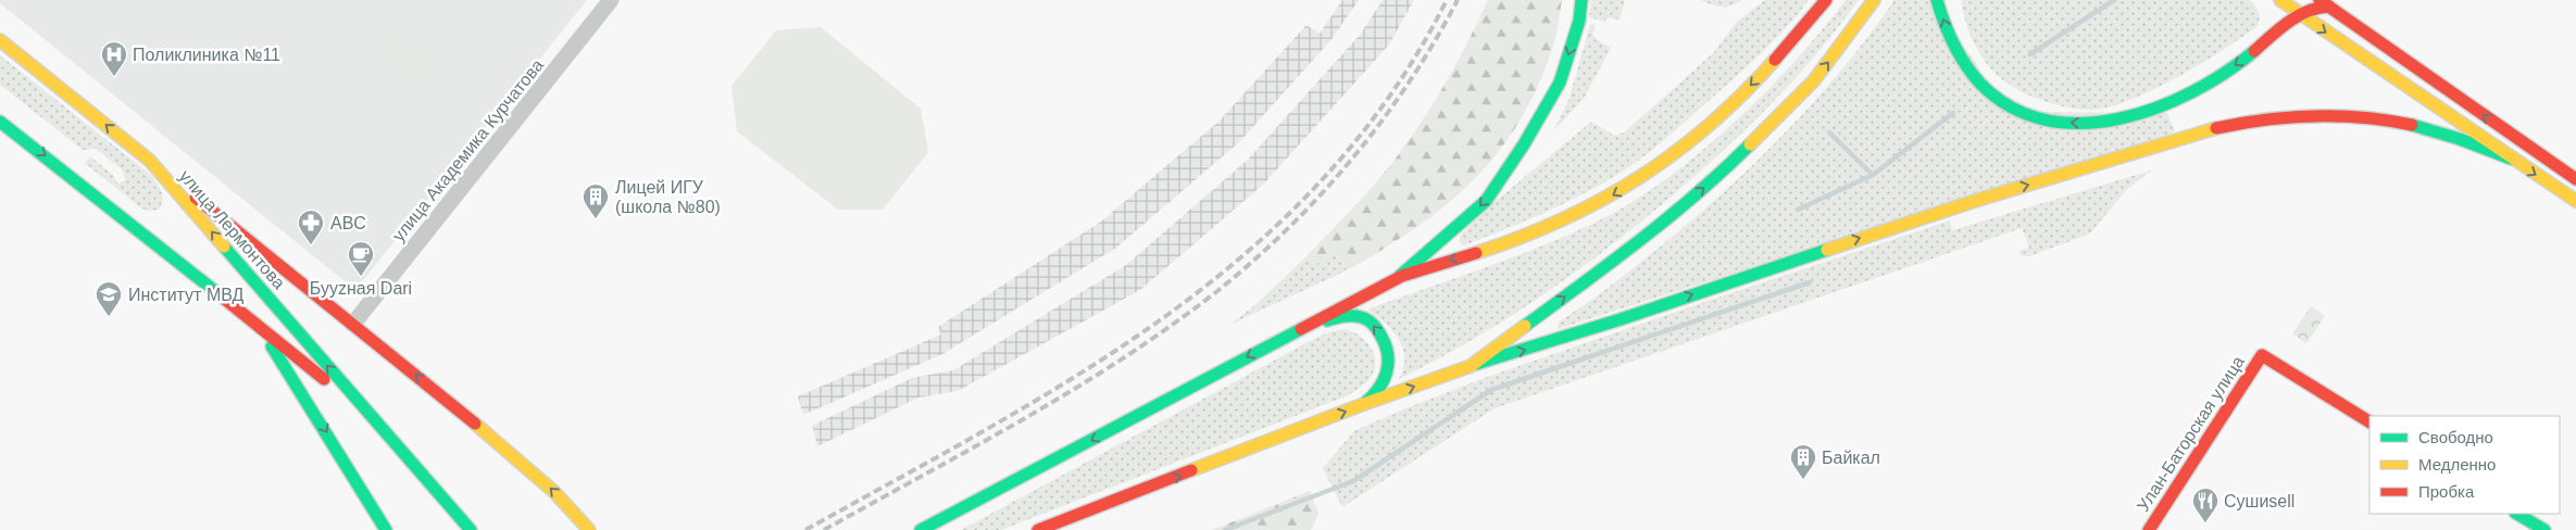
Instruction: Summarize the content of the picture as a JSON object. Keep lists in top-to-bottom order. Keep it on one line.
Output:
{"streets":{"main road":["улица Лермонтова","Улан-Баторская улица"],"street":["улица Академика Курчатова"]},"places":{"hospital":["Поликлиника №11"],"building":["Лицей ИГУ (школа №80)","Байкал"],"pharmacy":["ABC"],"cafe":["Бууzная Dari"],"school or university":["Институт МВД"],"restaurant":["Сушиsell"]},"legend":["Свободно","Медленно","Пробка"]}
